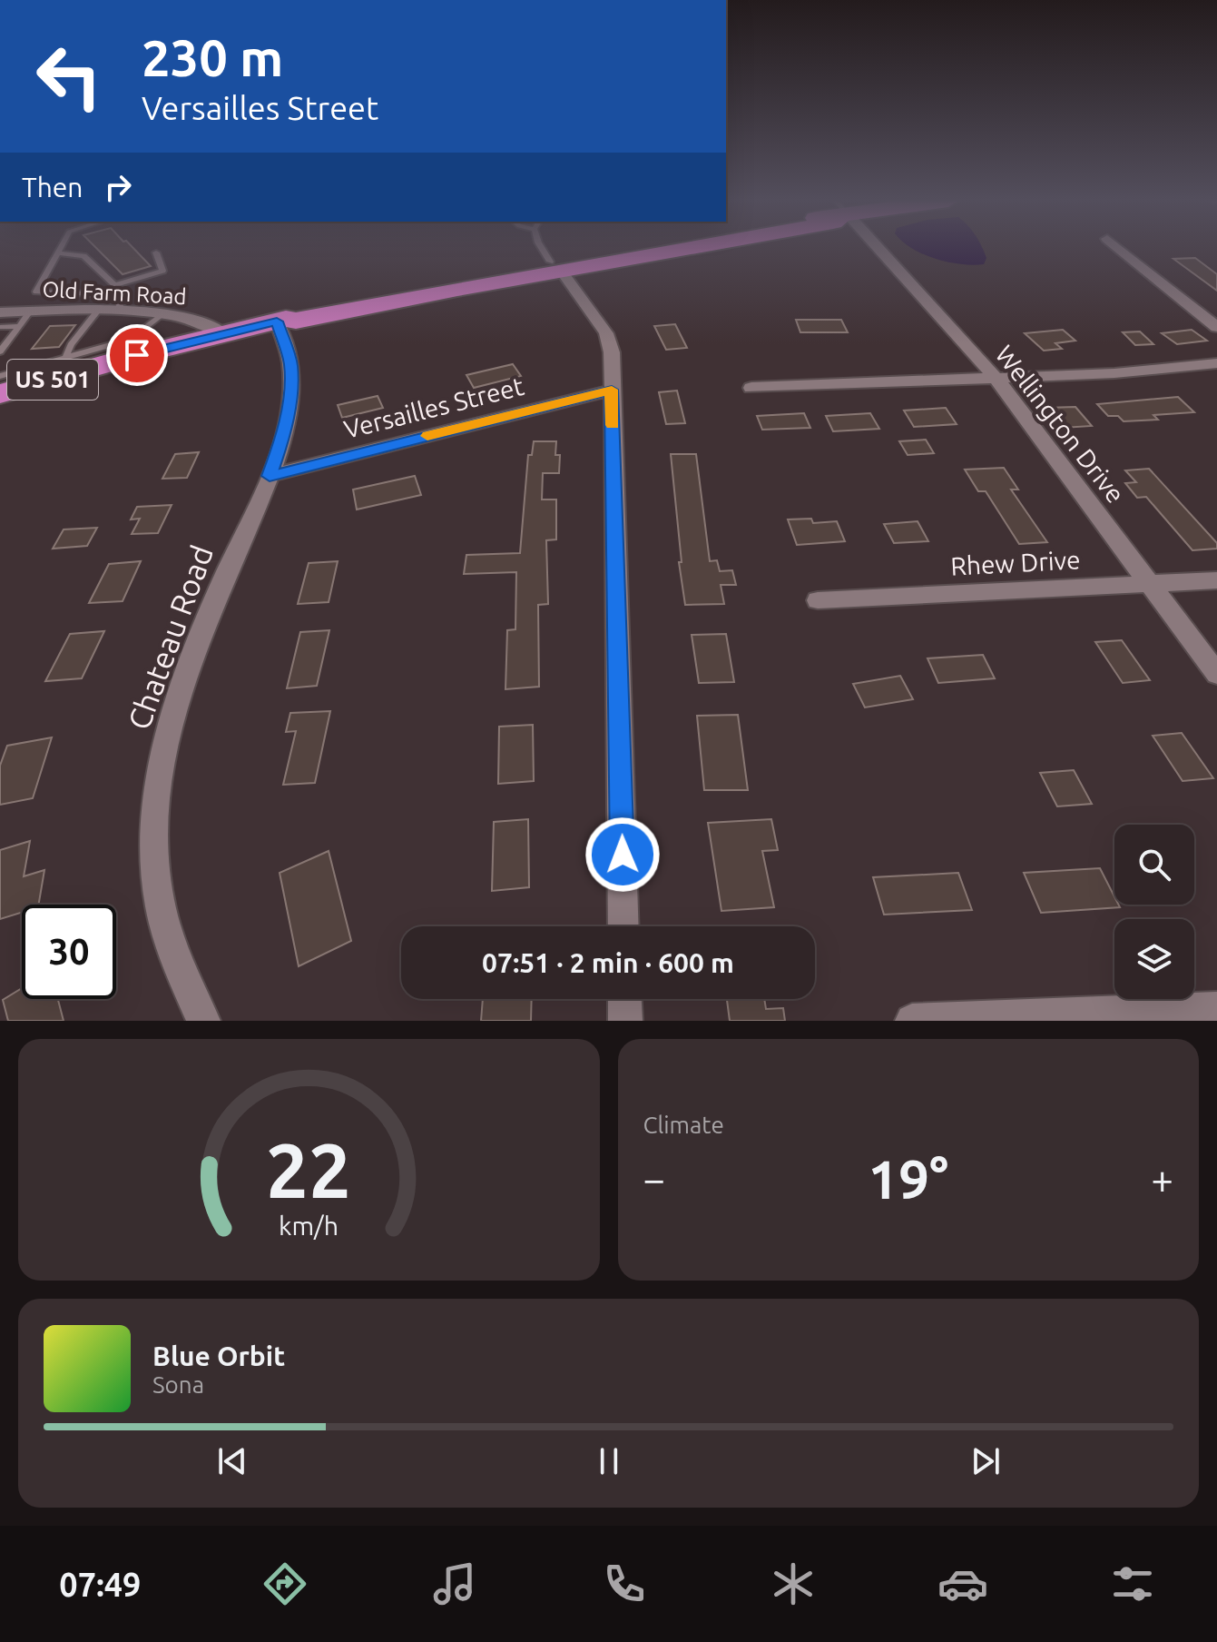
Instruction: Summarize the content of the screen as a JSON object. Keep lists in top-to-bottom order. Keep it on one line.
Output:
{"streets":{"highway":["US 501"],"street":["Old Farm Road","Versailles Street","Wellington Drive","Rhew Drive","Chateau Road"]},"crossings":[["Old Farm Road","US 501"],["US 501","Chateau Road"],["Versailles Street","Chateau Road"],["Wellington Drive","Rhew Drive"]],"page":{"turn":["230 m","Versailles Street"],"then":"Then","limit":"30","trip":"07:51 · 2 min · 600 m","tile":"Climate","heat":["−","19°","+"],"song":["Blue Orbit","Sona"],"tabs":"07:49","gauge":["22","km/h"]}}
